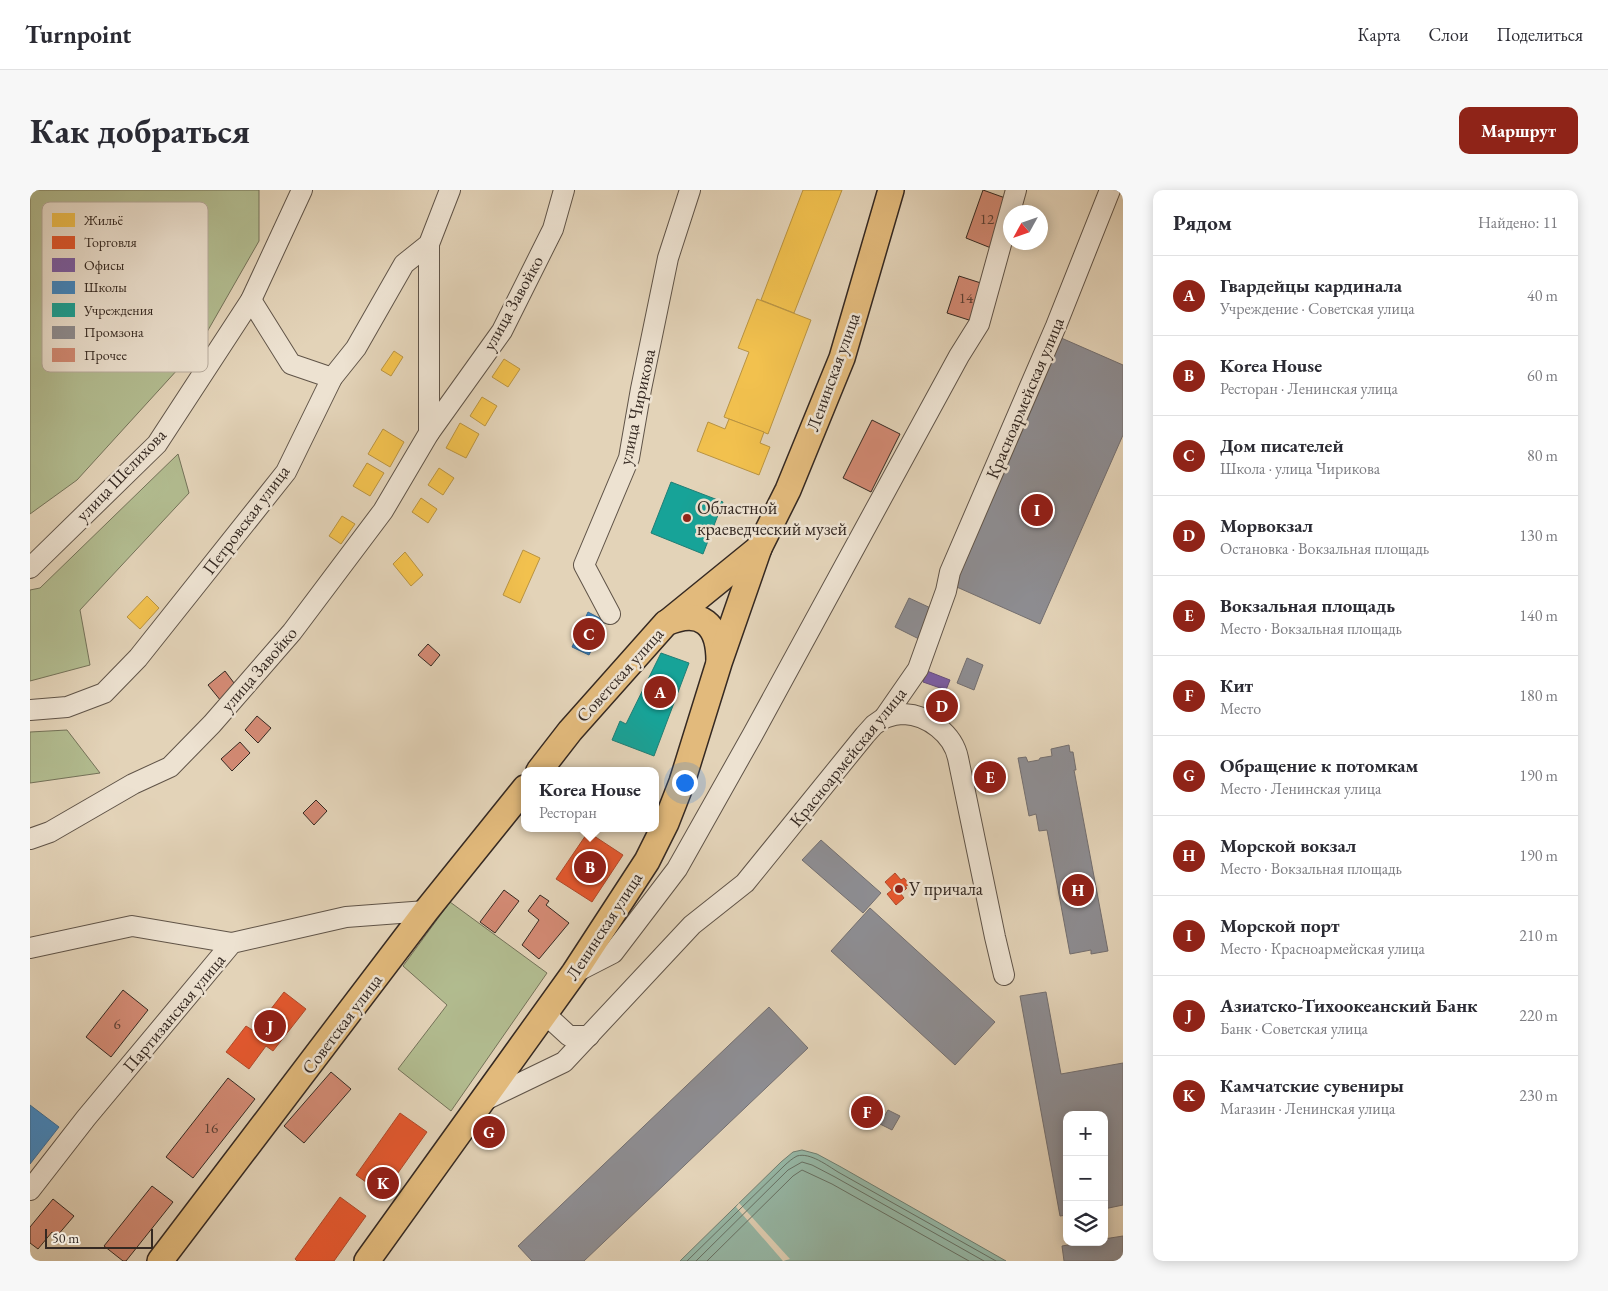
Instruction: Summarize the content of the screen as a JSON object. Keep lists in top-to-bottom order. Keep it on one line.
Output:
{"streets":{"main road":["Ленинская улица","Советская улица"],"street":["улица Завойко","Красноармейская улица","улица Чирикова","улица Шелихова","Петровская улица","Партизанская улица"]},"crossings":[["Ленинская улица","Красноармейская улица"],["Ленинская улица","Советская улица"],["Советская улица","Партизанская улица"]],"places":["Областной краеведческий музей","У причала"],"house_numbers":["12","14","6","16"],"legend":["Жильё","Торговля","Офисы","Школы","Учреждения","Промзона","Прочее"],"scale_bar":"50 m","north":"bottom left","page":{"header":"Turnpoint","nav":["Карта","Слои","Поделиться"],"buttons":"Маршрут","title":"Как добраться","heading":["Рядом","Найдено: 11"],"list":[{"mark":"A","name":"Гвардейцы кардинала","note":"Учреждение · Советская улица","value":"40 m"},{"mark":"B","name":"Korea House","note":"Ресторан · Ленинская улица","value":"60 m"},{"mark":"C","name":"Дом писателей","note":"Школа · улица Чирикова","value":"80 m"},{"mark":"D","name":"Морвокзал","note":"Остановка · Вокзальная площадь","value":"130 m"},{"mark":"E","name":"Вокзальная площадь","note":"Место · Вокзальная площадь","value":"140 m"},{"mark":"F","name":"Кит","note":"Место","value":"180 m"},{"mark":"G","name":"Обращение к потомкам","note":"Место · Ленинская улица","value":"190 m"},{"mark":"H","name":"Морской вокзал","note":"Место · Вокзальная площадь","value":"190 m"},{"mark":"I","name":"Морской порт","note":"Место · Красноармейская улица","value":"210 m"},{"mark":"J","name":"Азиатско-Тихоокеанский Банк","note":"Банк · Советская улица","value":"220 m"},{"mark":"K","name":"Камчатские сувениры","note":"Магазин · Ленинская улица","value":"230 m"}],"pins":["I","C","A","D","E","B","H","J","F","G","K"],"popup":["Korea House","Ресторан"],"map_buttons":["+","−"],"scale":"50 m"}}
